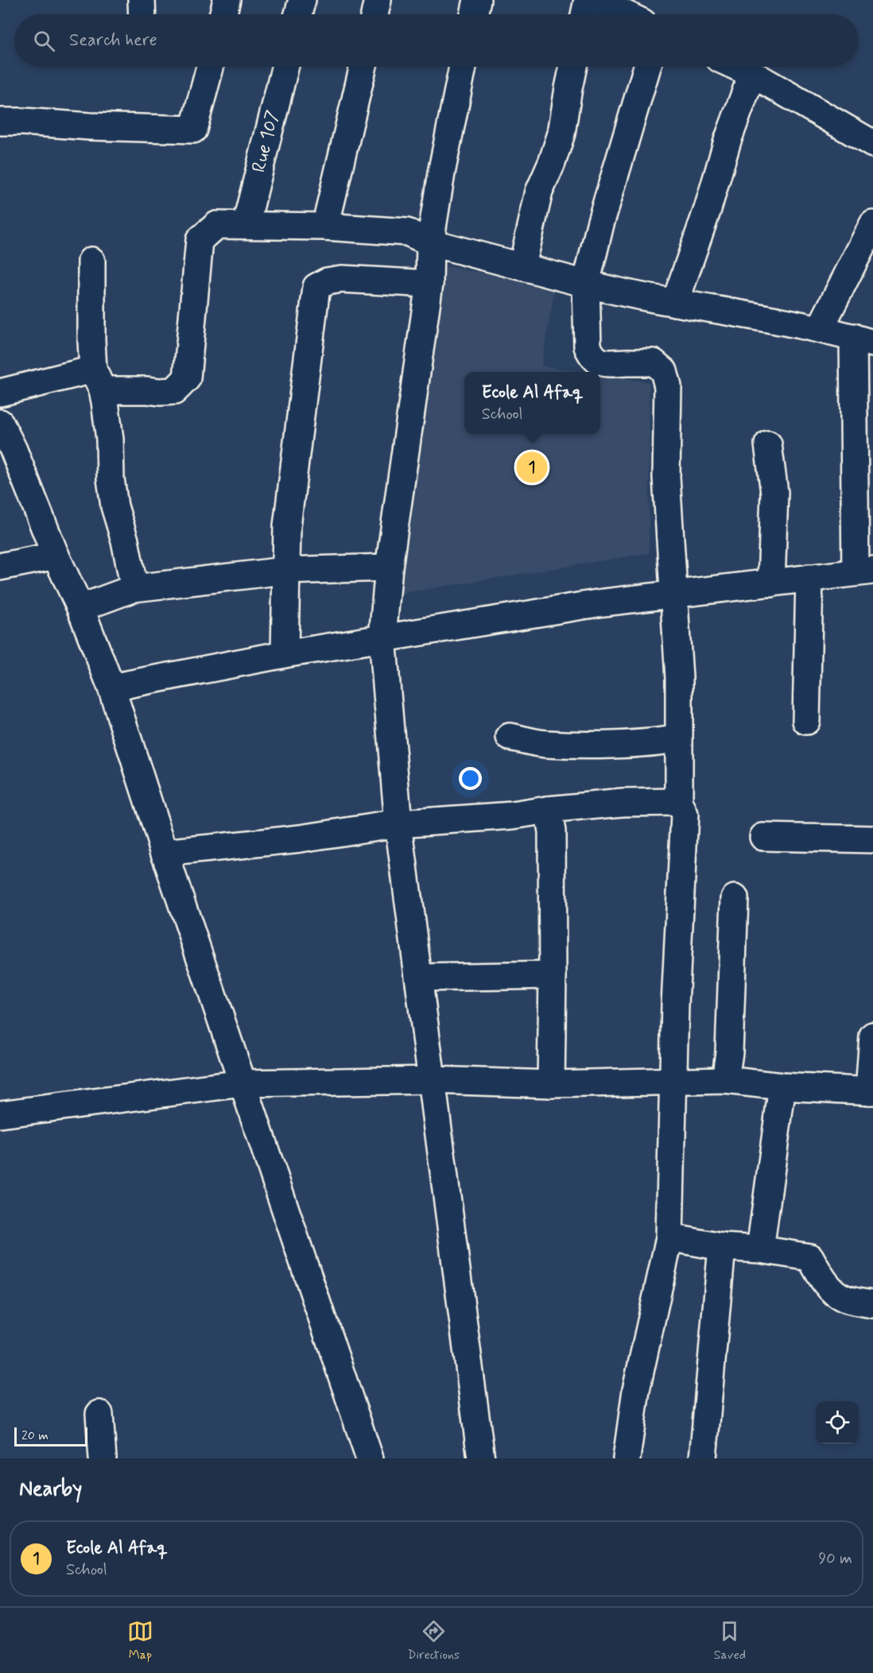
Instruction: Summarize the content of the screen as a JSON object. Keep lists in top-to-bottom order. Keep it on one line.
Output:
{"streets":{"street":["Rue 107"]},"scale_bar":"20 m","page":{"search":"Search here","popup":["Ecole Al Afaq","School"],"pins":"1","scale":"20 m","heading":"Nearby","list":[{"mark":"1","name":"Ecole Al Afaq","note":"School","value":"90 m"}],"nav":["Map","Directions","Saved"]}}
